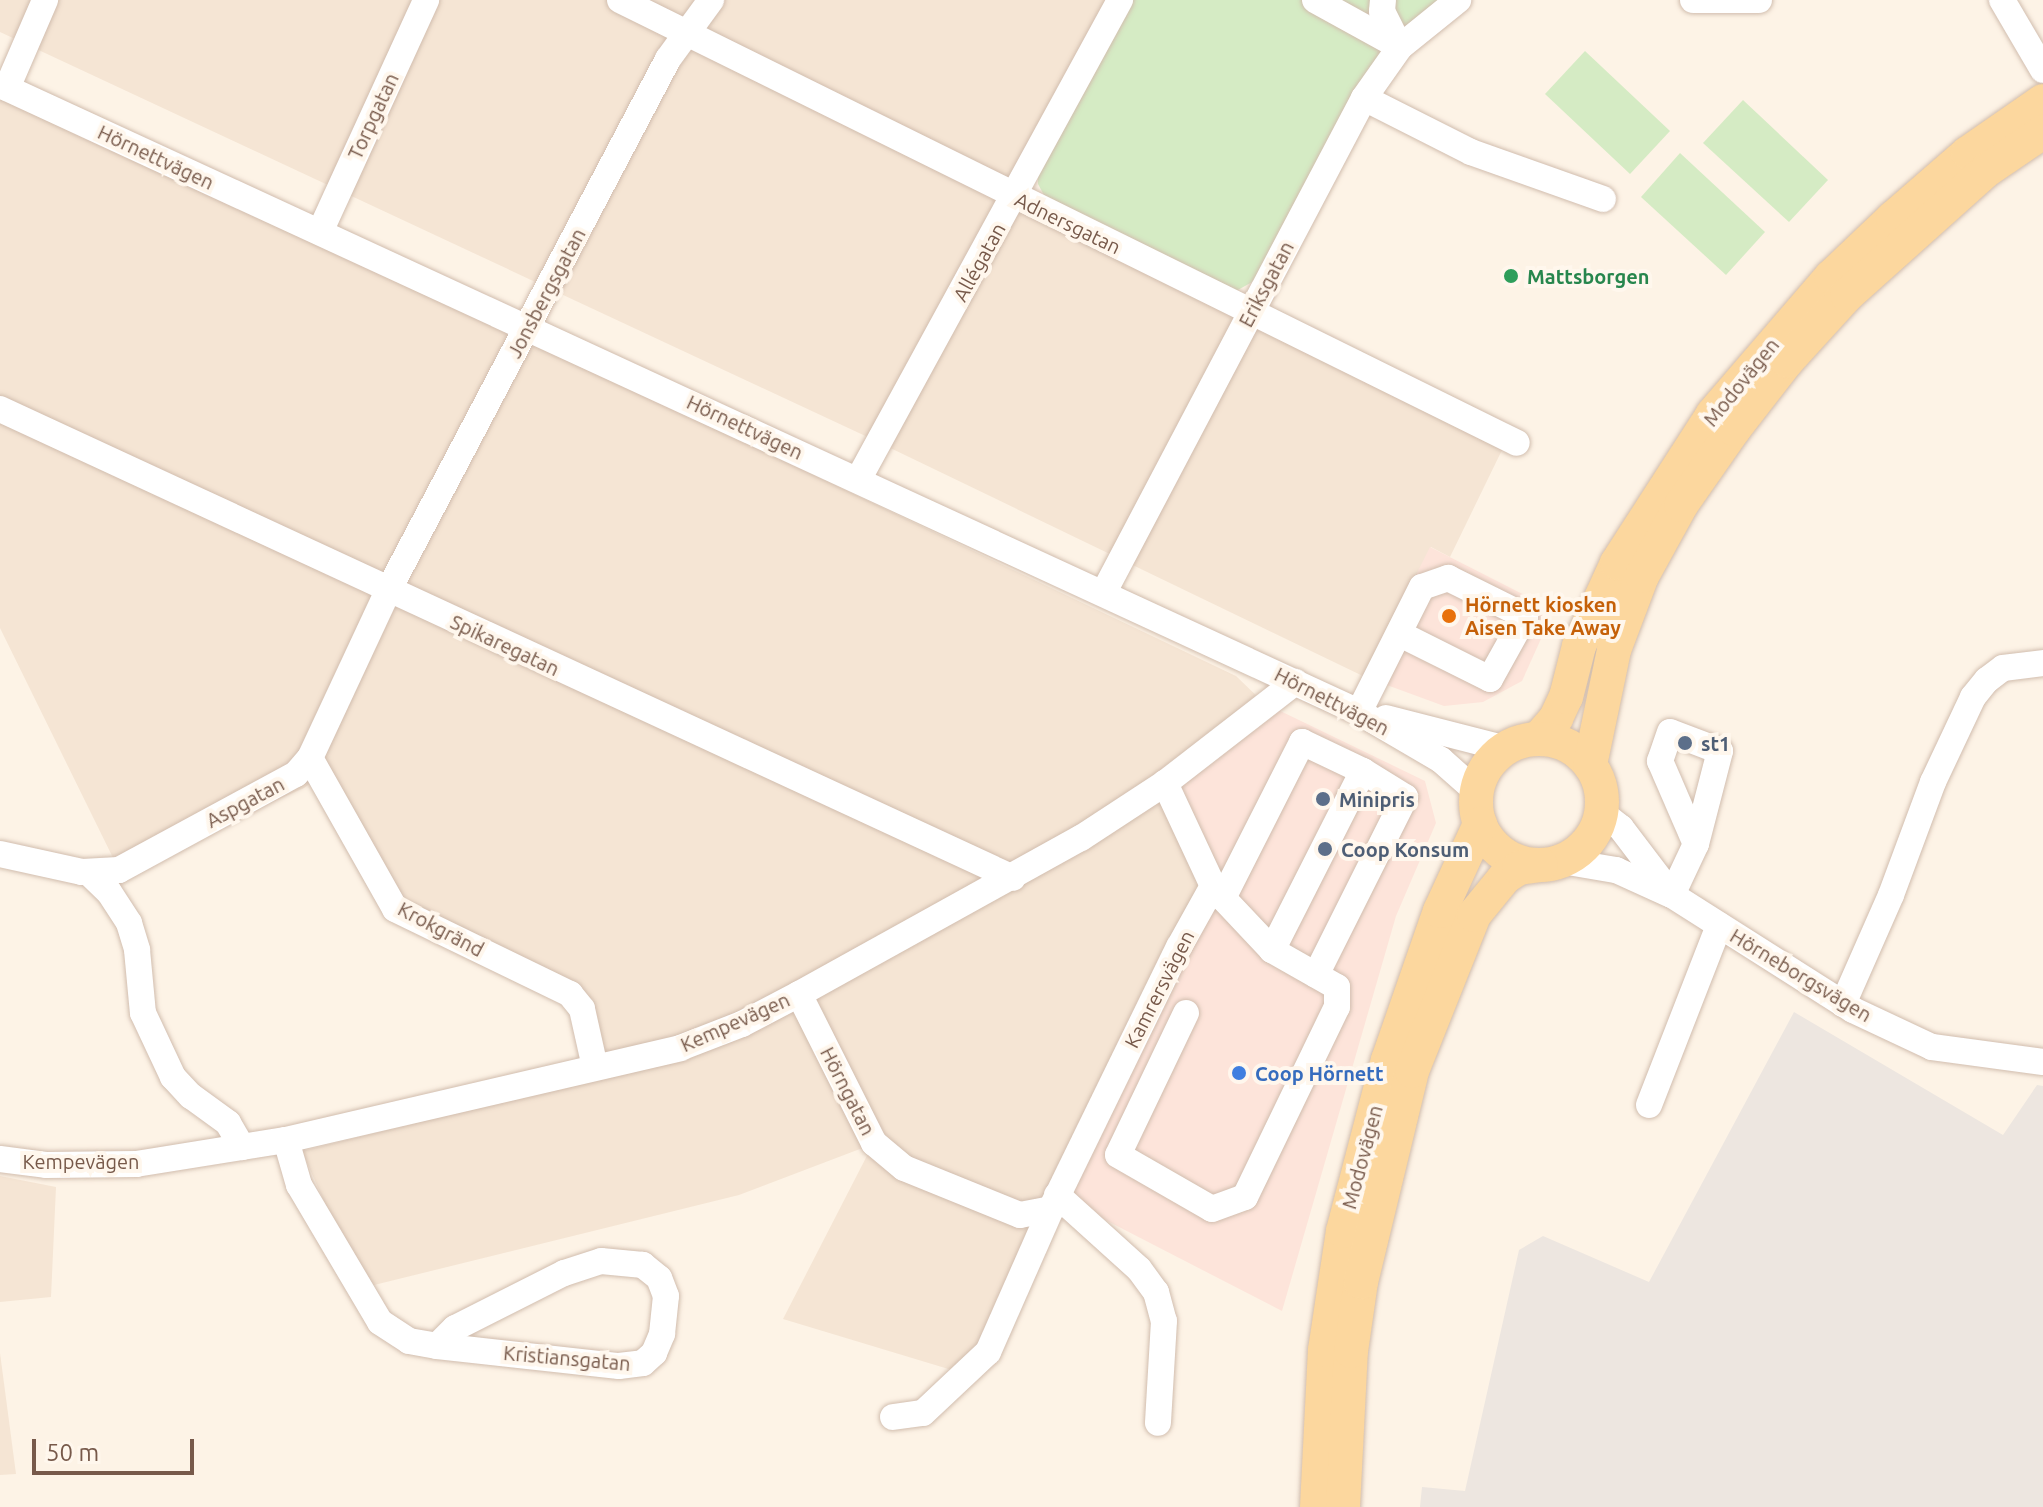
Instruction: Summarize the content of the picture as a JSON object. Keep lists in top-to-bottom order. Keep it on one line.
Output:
{"streets":{"main road":["Modovägen"],"street":["Torpgatan","Hörnettvägen","Adnersgatan","Allégatan","Eriksgatan","Jonsbergsgatan","Spikaregatan","Aspgatan","Krokgränd","Hörneborgsvägen","Kamrersvägen","Kempevägen","Hörngatan","Kristiansgatan"]},"crossings":[["Torpgatan","Hörnettvägen"],["Hörnettvägen","Allégatan"],["Hörnettvägen","Eriksgatan"],["Hörnettvägen","Jonsbergsgatan"],["Hörnettvägen","Modovägen"],["Hörnettvägen","Hörneborgsvägen"],["Hörnettvägen","Kempevägen"],["Adnersgatan","Allégatan"],["Adnersgatan","Eriksgatan"],["Adnersgatan","Jonsbergsgatan"],["Jonsbergsgatan","Spikaregatan"],["Jonsbergsgatan","Aspgatan"],["Modovägen","Hörneborgsvägen"],["Spikaregatan","Aspgatan"],["Spikaregatan","Kempevägen"],["Aspgatan","Krokgränd"],["Krokgränd","Kempevägen"],["Kamrersvägen","Hörngatan"],["Kempevägen","Hörngatan"],["Kempevägen","Kristiansgatan"]],"places":["Mattsborgen","Hörnett kiosken Aisen Take Away","st1","Minipris","Coop Konsum","Coop Hörnett"],"scale_bar":"50 m"}
